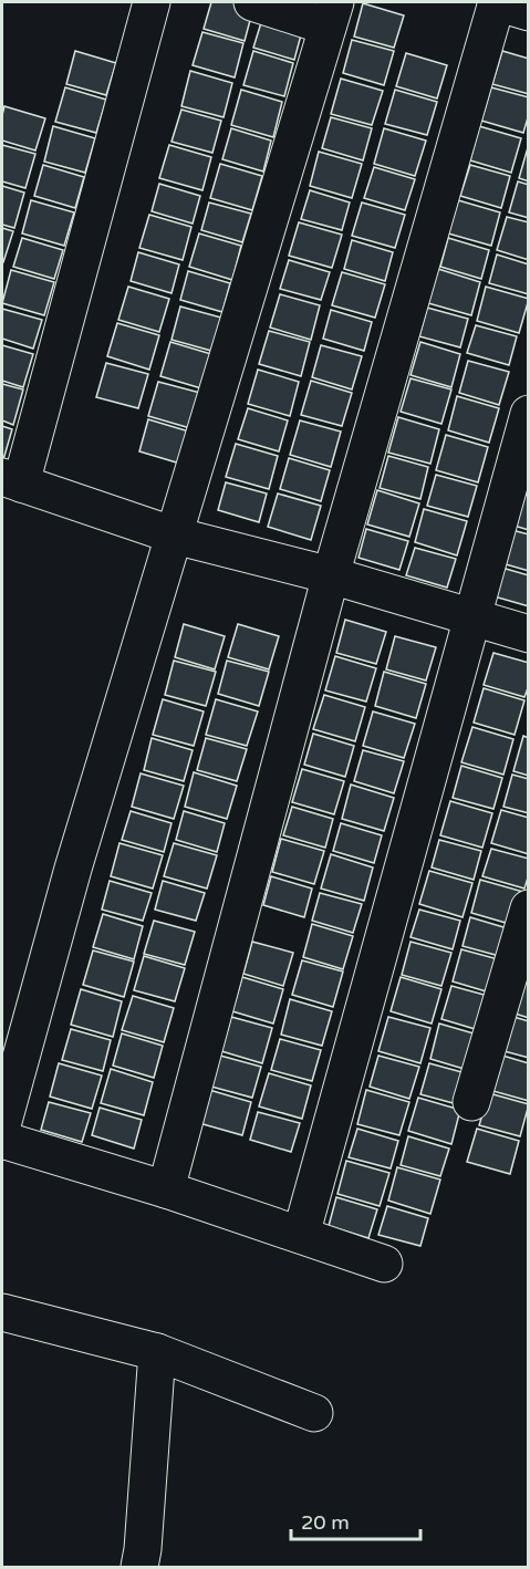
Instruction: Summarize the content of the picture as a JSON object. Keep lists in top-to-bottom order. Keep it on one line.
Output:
{"scale_bar":"20 m"}
